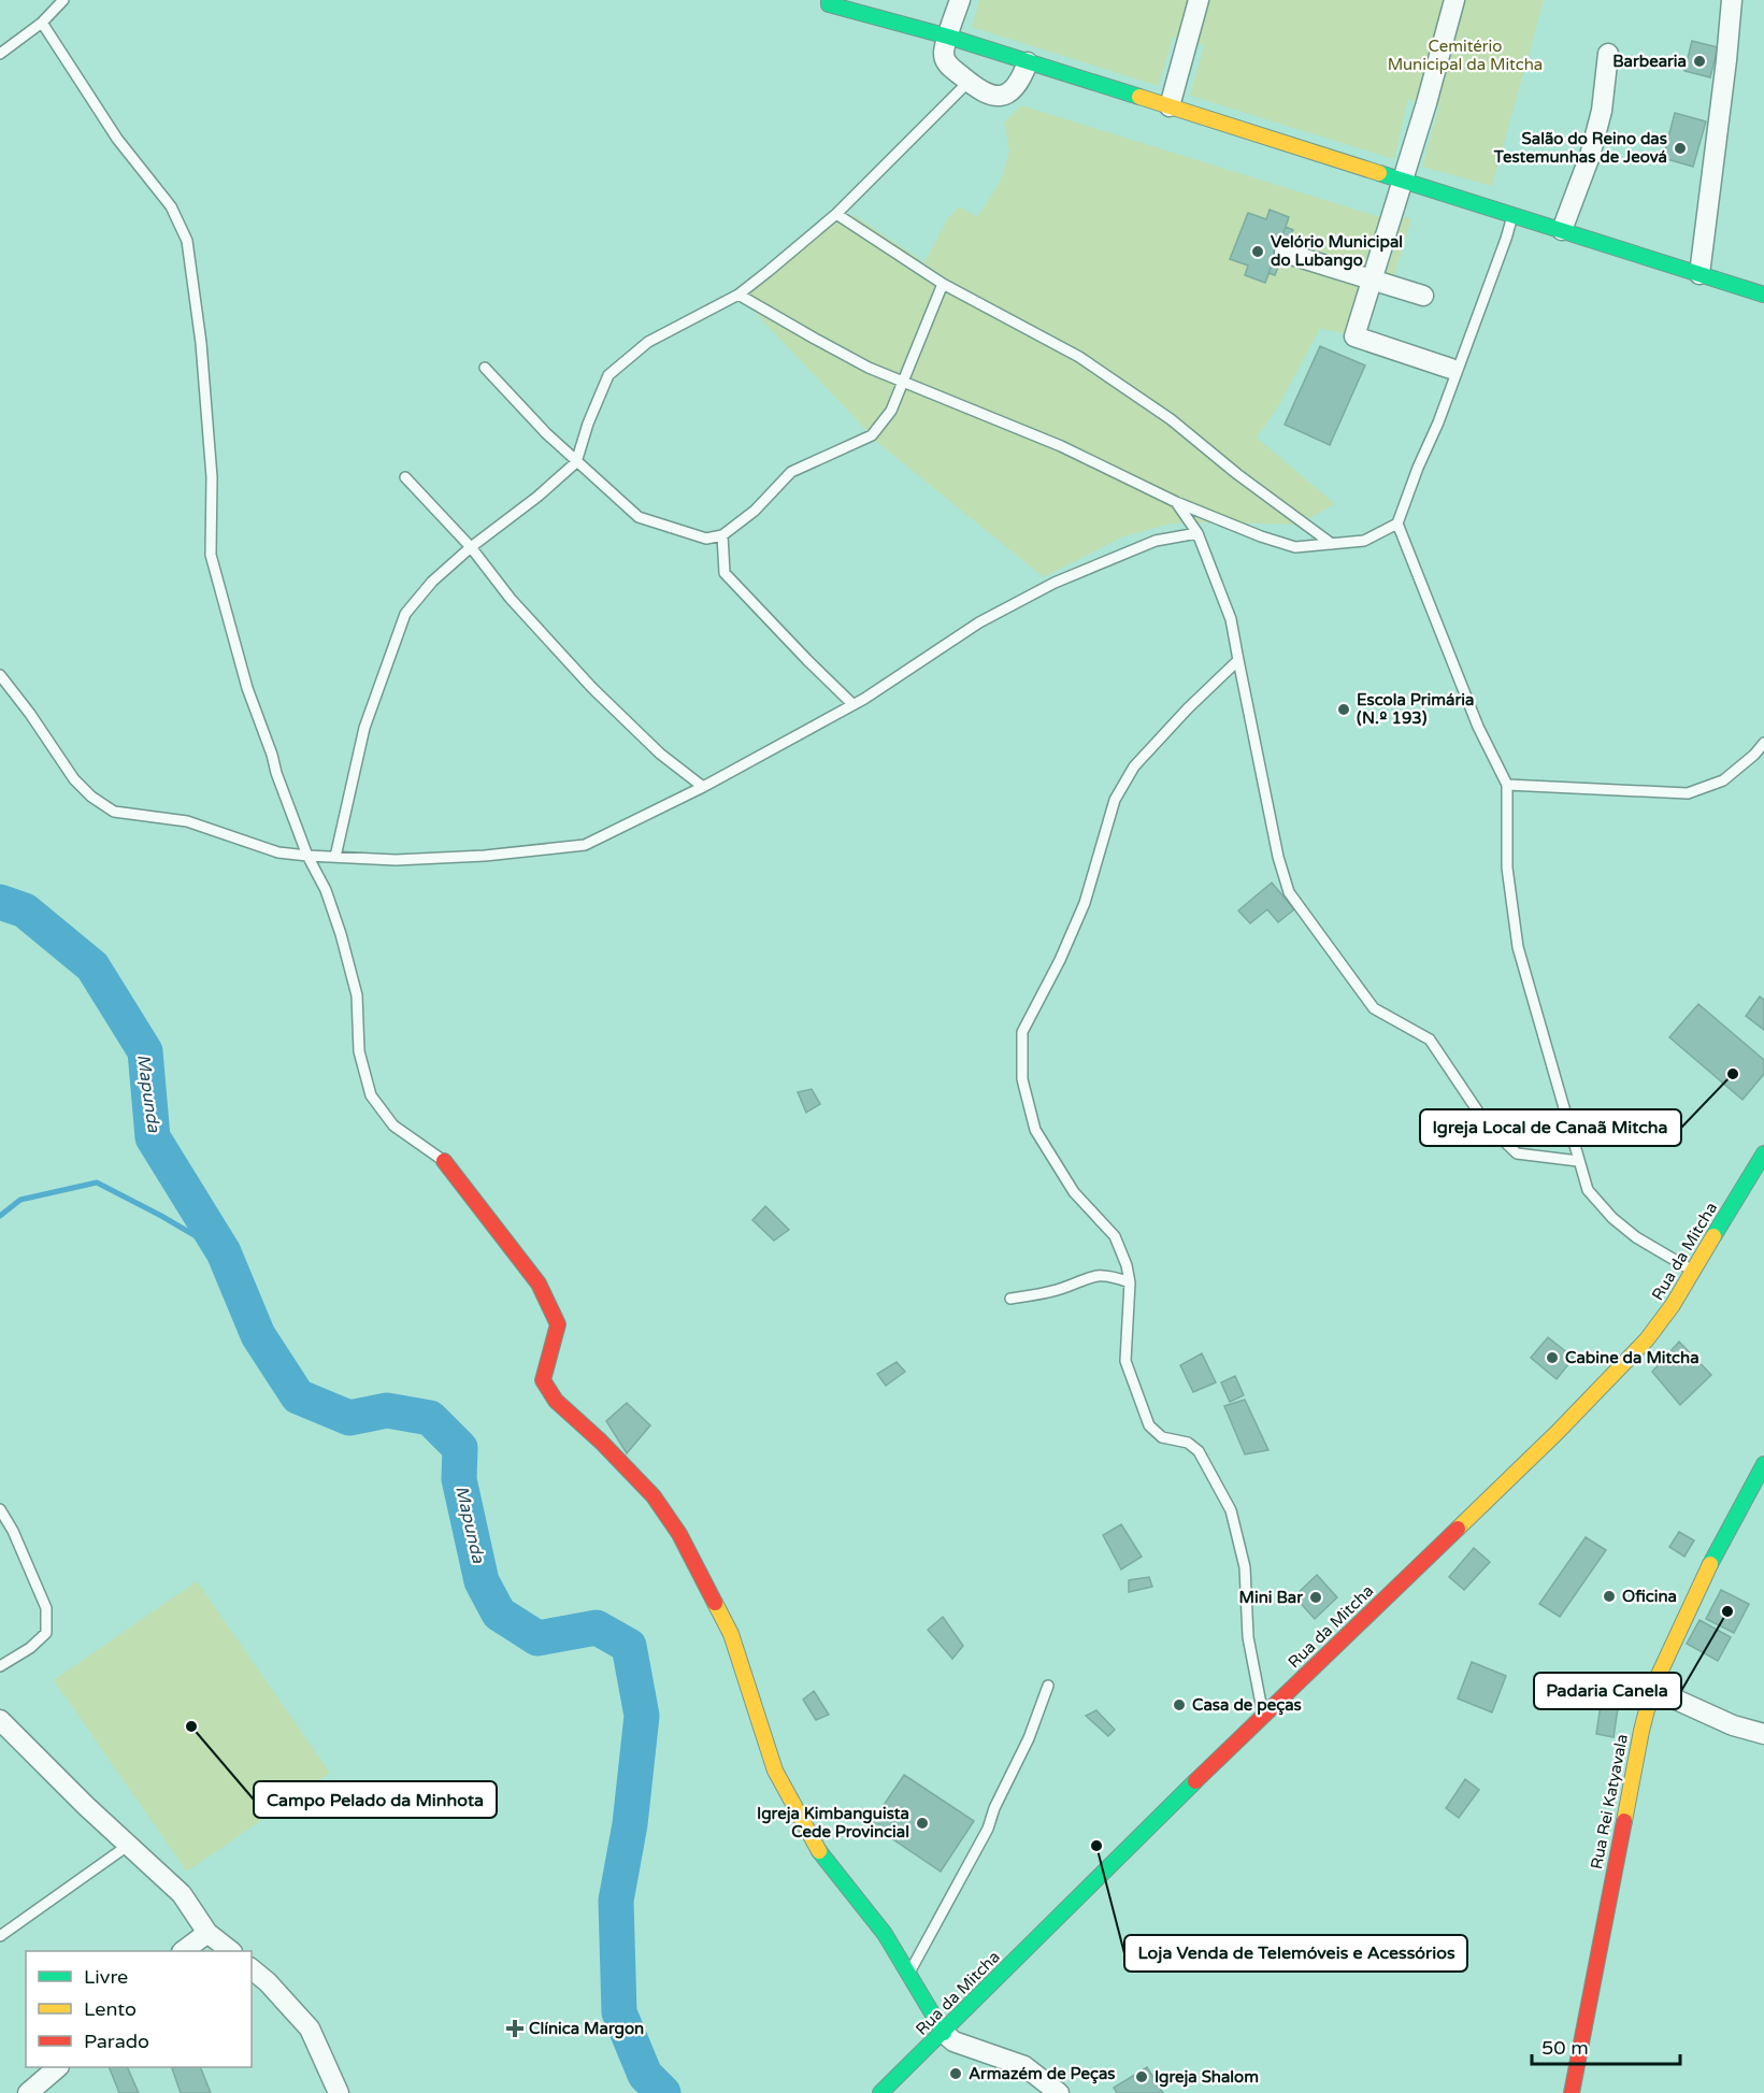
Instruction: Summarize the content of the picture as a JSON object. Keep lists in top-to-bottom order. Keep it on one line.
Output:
{"streets":{"street":["Rua da Mitcha","Rua Rei Katyavala"]},"water":["Mapunda"],"parks":["Cemitério Municipal da Mitcha"],"places":{"other":["Barbearia","Salão do Reino das Testemunhas de Jeová","Velório Municipal do Lubango","Escola Primária (N.º 193)","Igreja Local de Canaã Mitcha","Cabine da Mitcha","Oficina","Mini Bar","Padaria Canela","Casa de peças","Campo Pelado da Minhota","Igreja Kimbanguista Cede Provincial","Loja Venda de Telemóveis e Acessórios","Armazém de Peças","Igreja Shalom"],"health":["Clínica Margon"]},"legend":["Livre","Lento","Parado"],"scale_bar":"50 m"}
